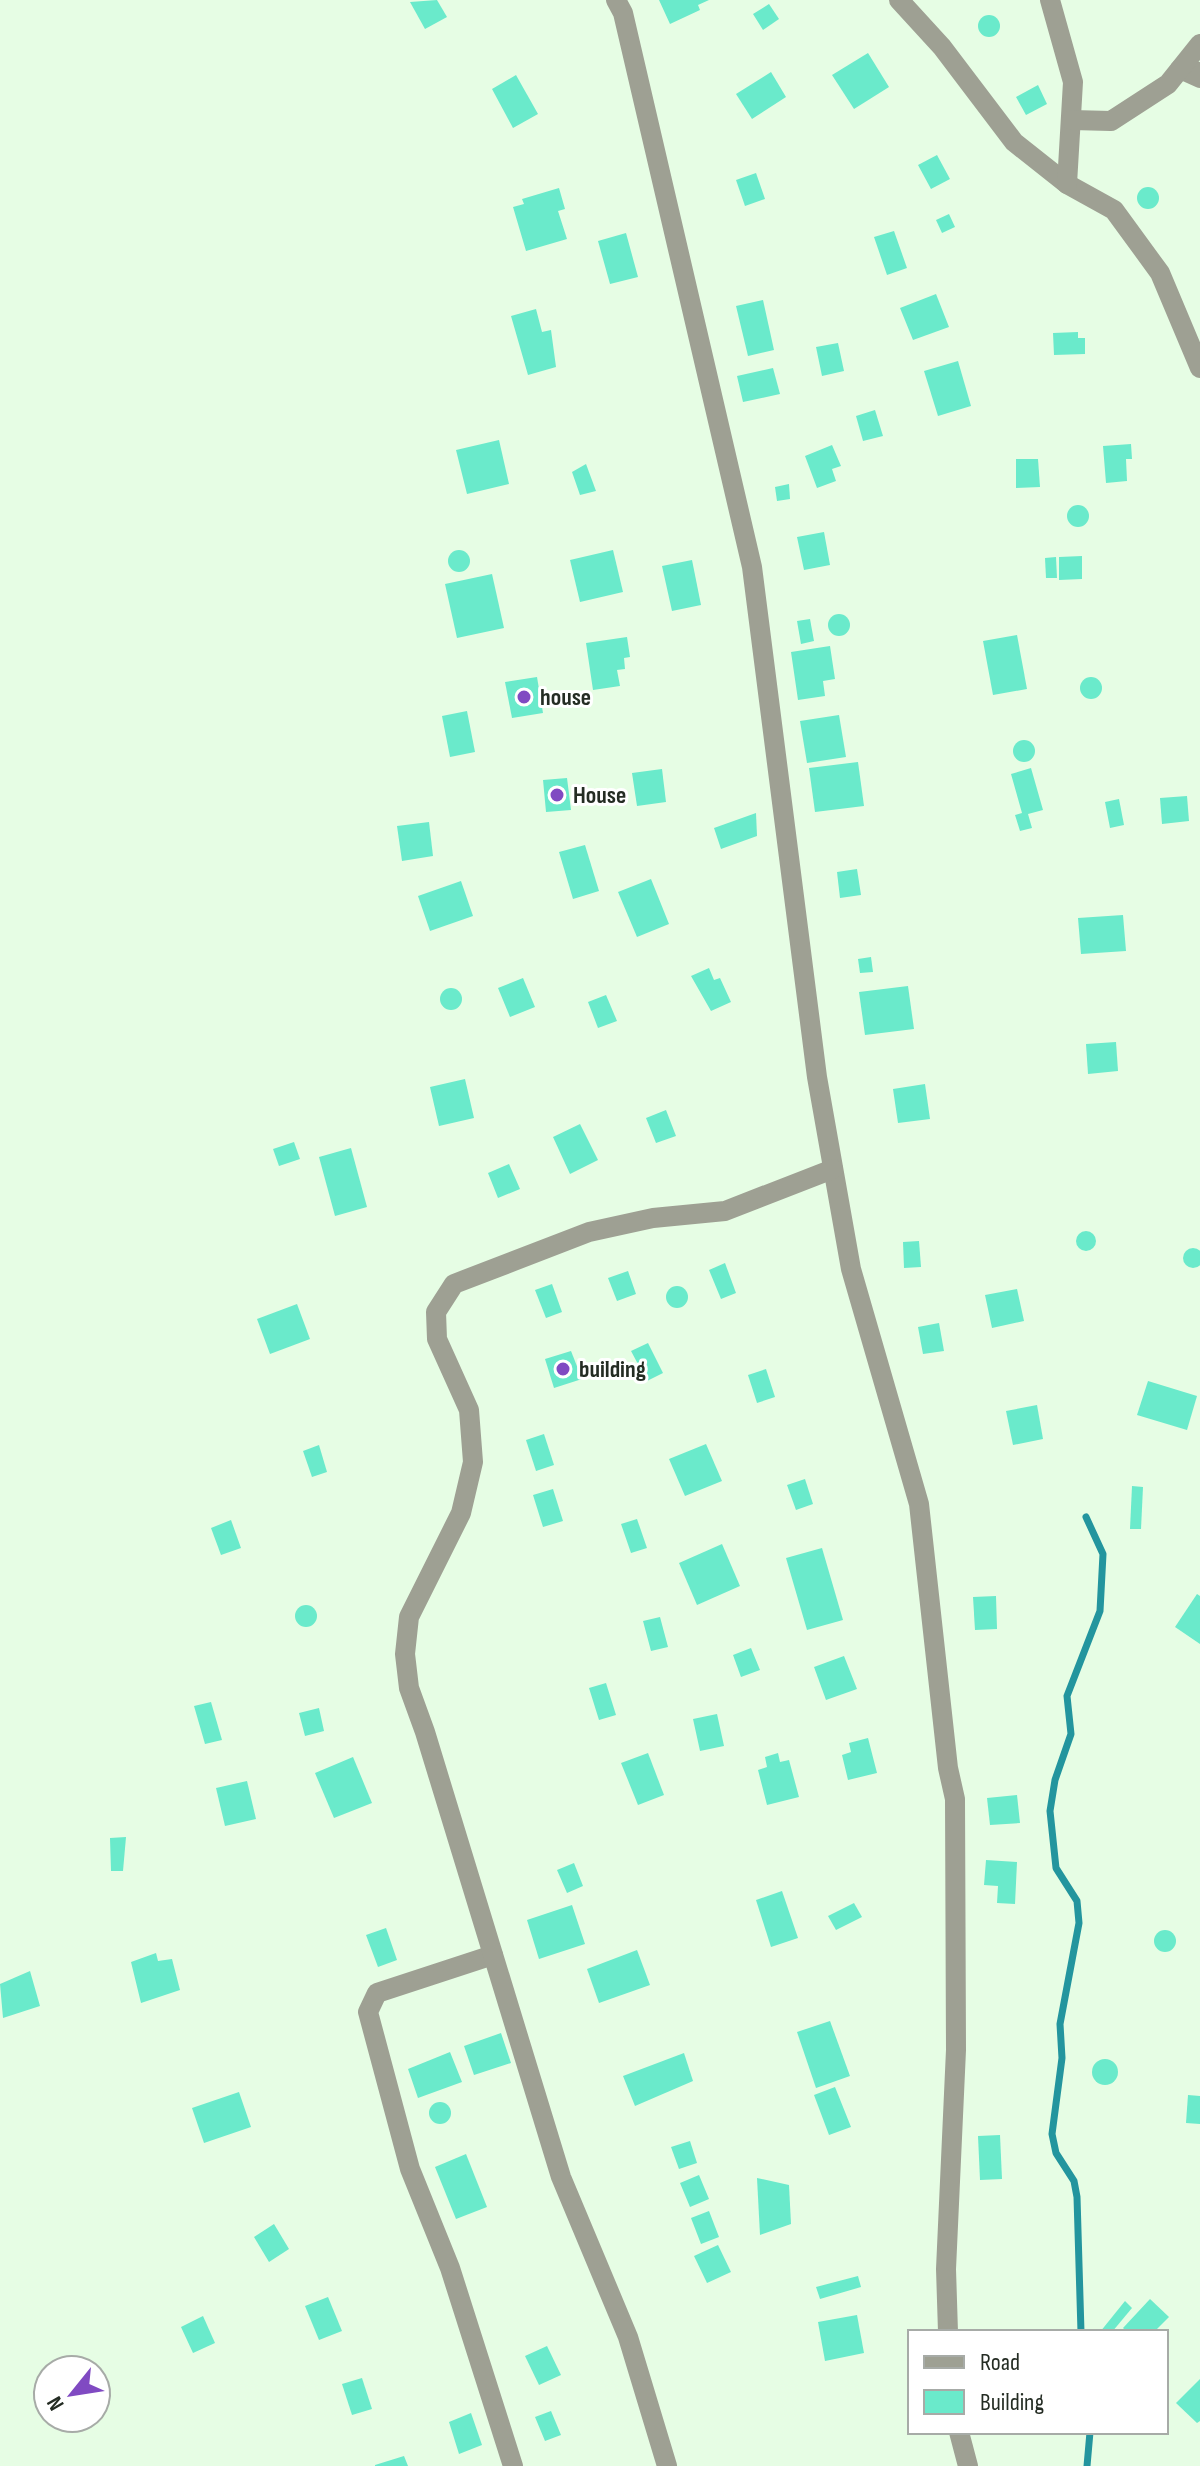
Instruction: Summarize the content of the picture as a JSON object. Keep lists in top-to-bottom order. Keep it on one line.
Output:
{"places":["house","House","building"],"legend":["Road","Building"],"north":"bottom left"}
